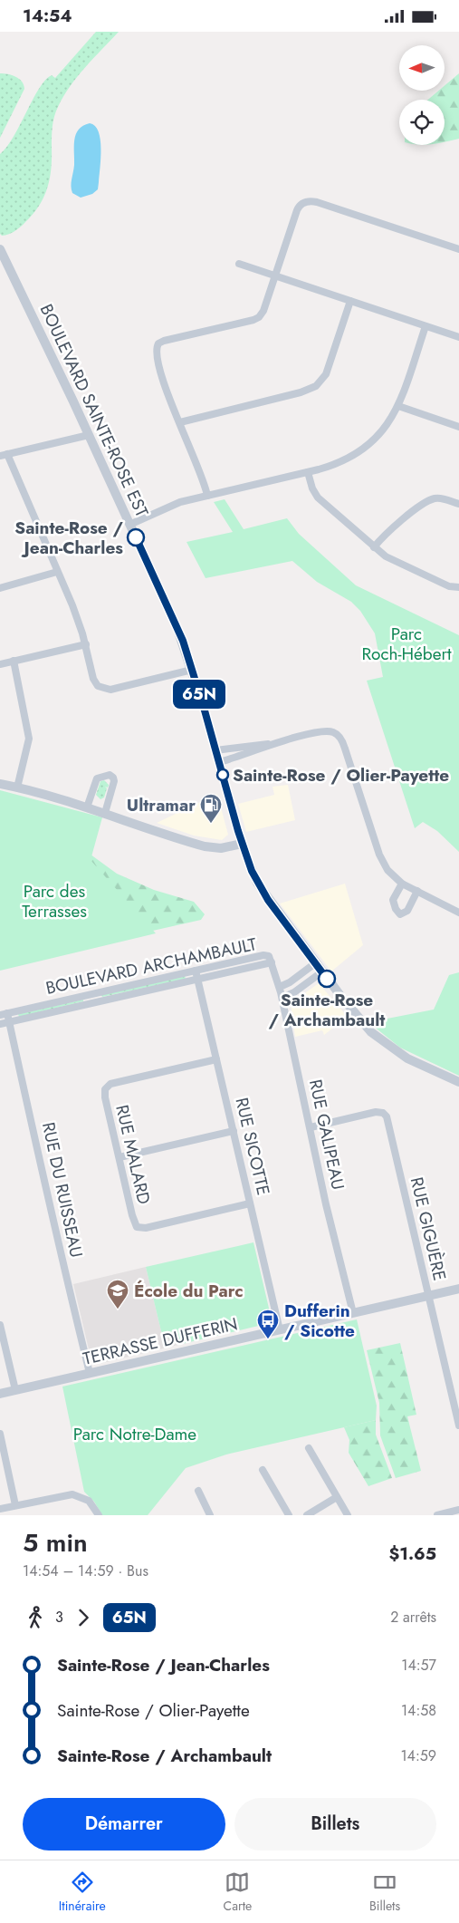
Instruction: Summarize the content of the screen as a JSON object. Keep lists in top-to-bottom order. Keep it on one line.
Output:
{"streets":{"street":["BOULEVARD SAINTE-ROSE EST","BOULEVARD ARCHAMBAULT","RUE GALIPEAU","RUE SICOTTE","RUE MALARD","RUE DU RUISSEAU","RUE GIGUÈRE","TERRASSE DUFFERIN"]},"crossings":[["BOULEVARD ARCHAMBAULT","RUE GALIPEAU"],["BOULEVARD ARCHAMBAULT","RUE SICOTTE"],["BOULEVARD ARCHAMBAULT","RUE DU RUISSEAU"],["RUE GALIPEAU","RUE GIGUÈRE"],["RUE GALIPEAU","TERRASSE DUFFERIN"],["RUE SICOTTE","RUE MALARD"],["RUE SICOTTE","TERRASSE DUFFERIN"],["RUE DU RUISSEAU","TERRASSE DUFFERIN"],["RUE GIGUÈRE","TERRASSE DUFFERIN"]],"parks":["Parc Roch-Hébert","Parc des Terrasses","Parc Notre-Dame"],"places":{"other":["Sainte-Rose / Jean-Charles","Sainte-Rose / Olier-Payette","Sainte-Rose / Archambault"],"fuel station":["Ultramar"],"school or university":["École du Parc"],"bus stop":["Dufferin / Sicotte"]},"lines":["bus line 65N"],"north":"left","page":{"status":"14:54","on_map":"65N","heading":["5 min","14:54 – 14:59 · Bus","$1.65"],"legs":["3","65N","2 arrêts"],"list":[{"name":"Sainte-Rose / Jean-Charles","value":"14:57"},{"name":"Sainte-Rose / Olier-Payette","value":"14:58"},{"name":"Sainte-Rose / Archambault","value":"14:59"}],"buttons":["Démarrer","Billets"],"tabs":["Itinéraire","Carte","Billets"]}}
